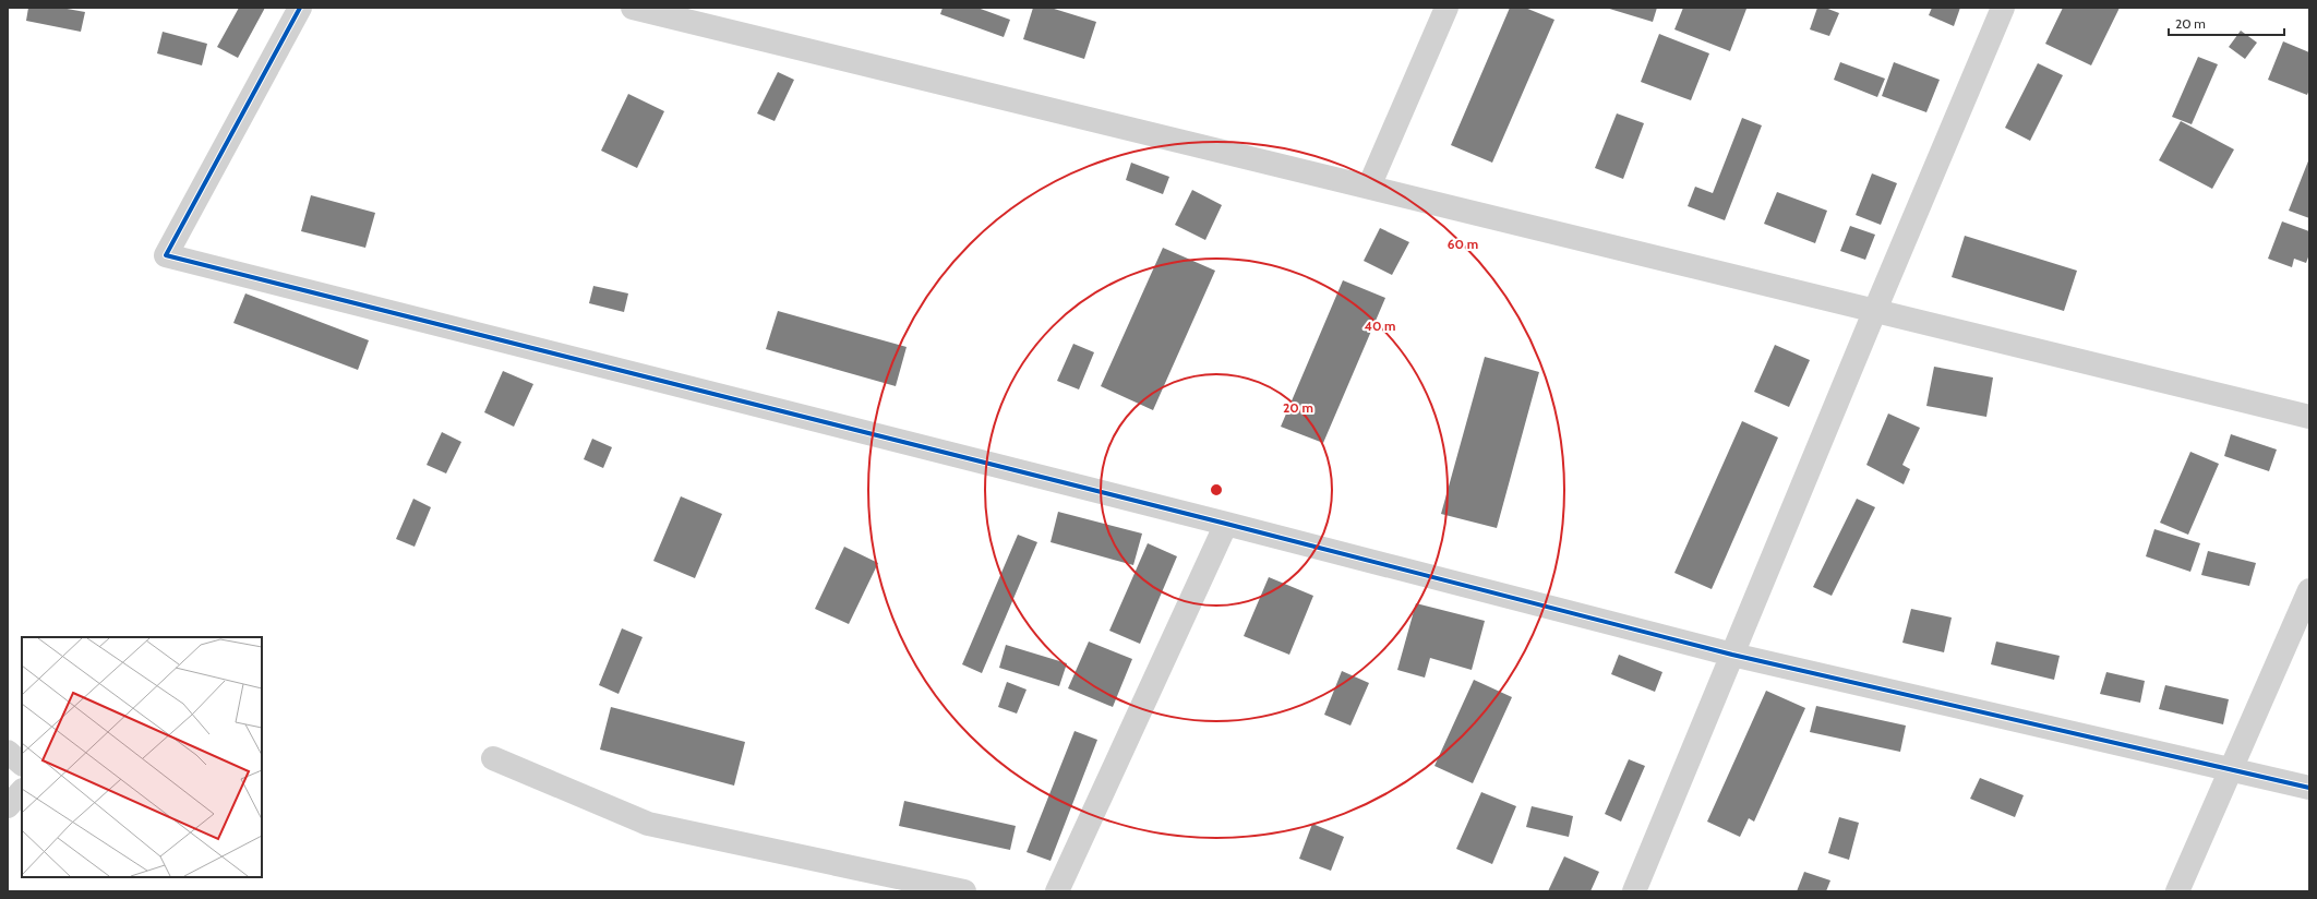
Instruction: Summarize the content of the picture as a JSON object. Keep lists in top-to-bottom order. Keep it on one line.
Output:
{"scale_bar":"20 m","rings":["60 m","40 m","20 m"]}
